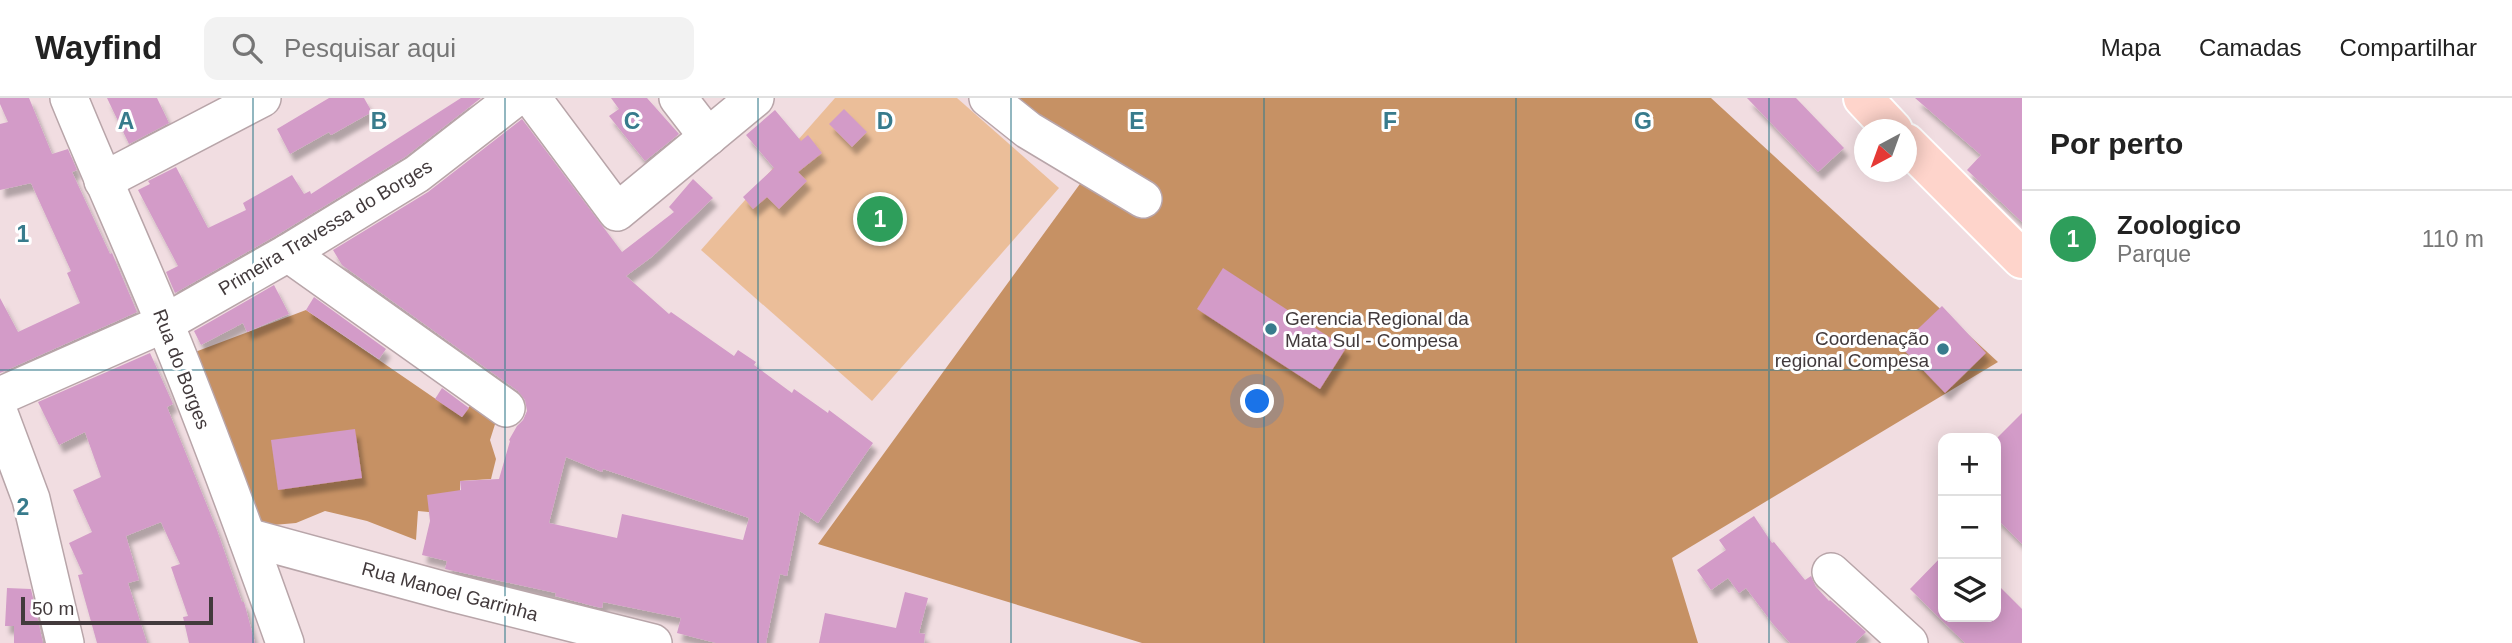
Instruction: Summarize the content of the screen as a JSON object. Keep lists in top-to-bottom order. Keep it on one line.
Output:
{"streets":{"street":["Primeira Travessa do Borges","Rua do Borges","Rua Manoel Garrinha"]},"crossings":[["Primeira Travessa do Borges","Rua do Borges"],["Rua do Borges","Rua Manoel Garrinha"]],"places":["Gerencia Regional da Mata Sul - Compesa","Coordenação regional Compesa"],"scale_bar":"50 m","north":"bottom left","page":{"header":"Wayfind","search":"Pesquisar aqui","nav":["Mapa","Camadas","Compartilhar"],"heading":"Por perto","list":[{"mark":"1","name":"Zoologico","note":"Parque","value":"110 m"}],"pins":"1","map_buttons":["+","−"],"scale":"50 m"},"grid":{"columns":["A","B","C","D","E","F","G"],"rows":["1","2"]}}
